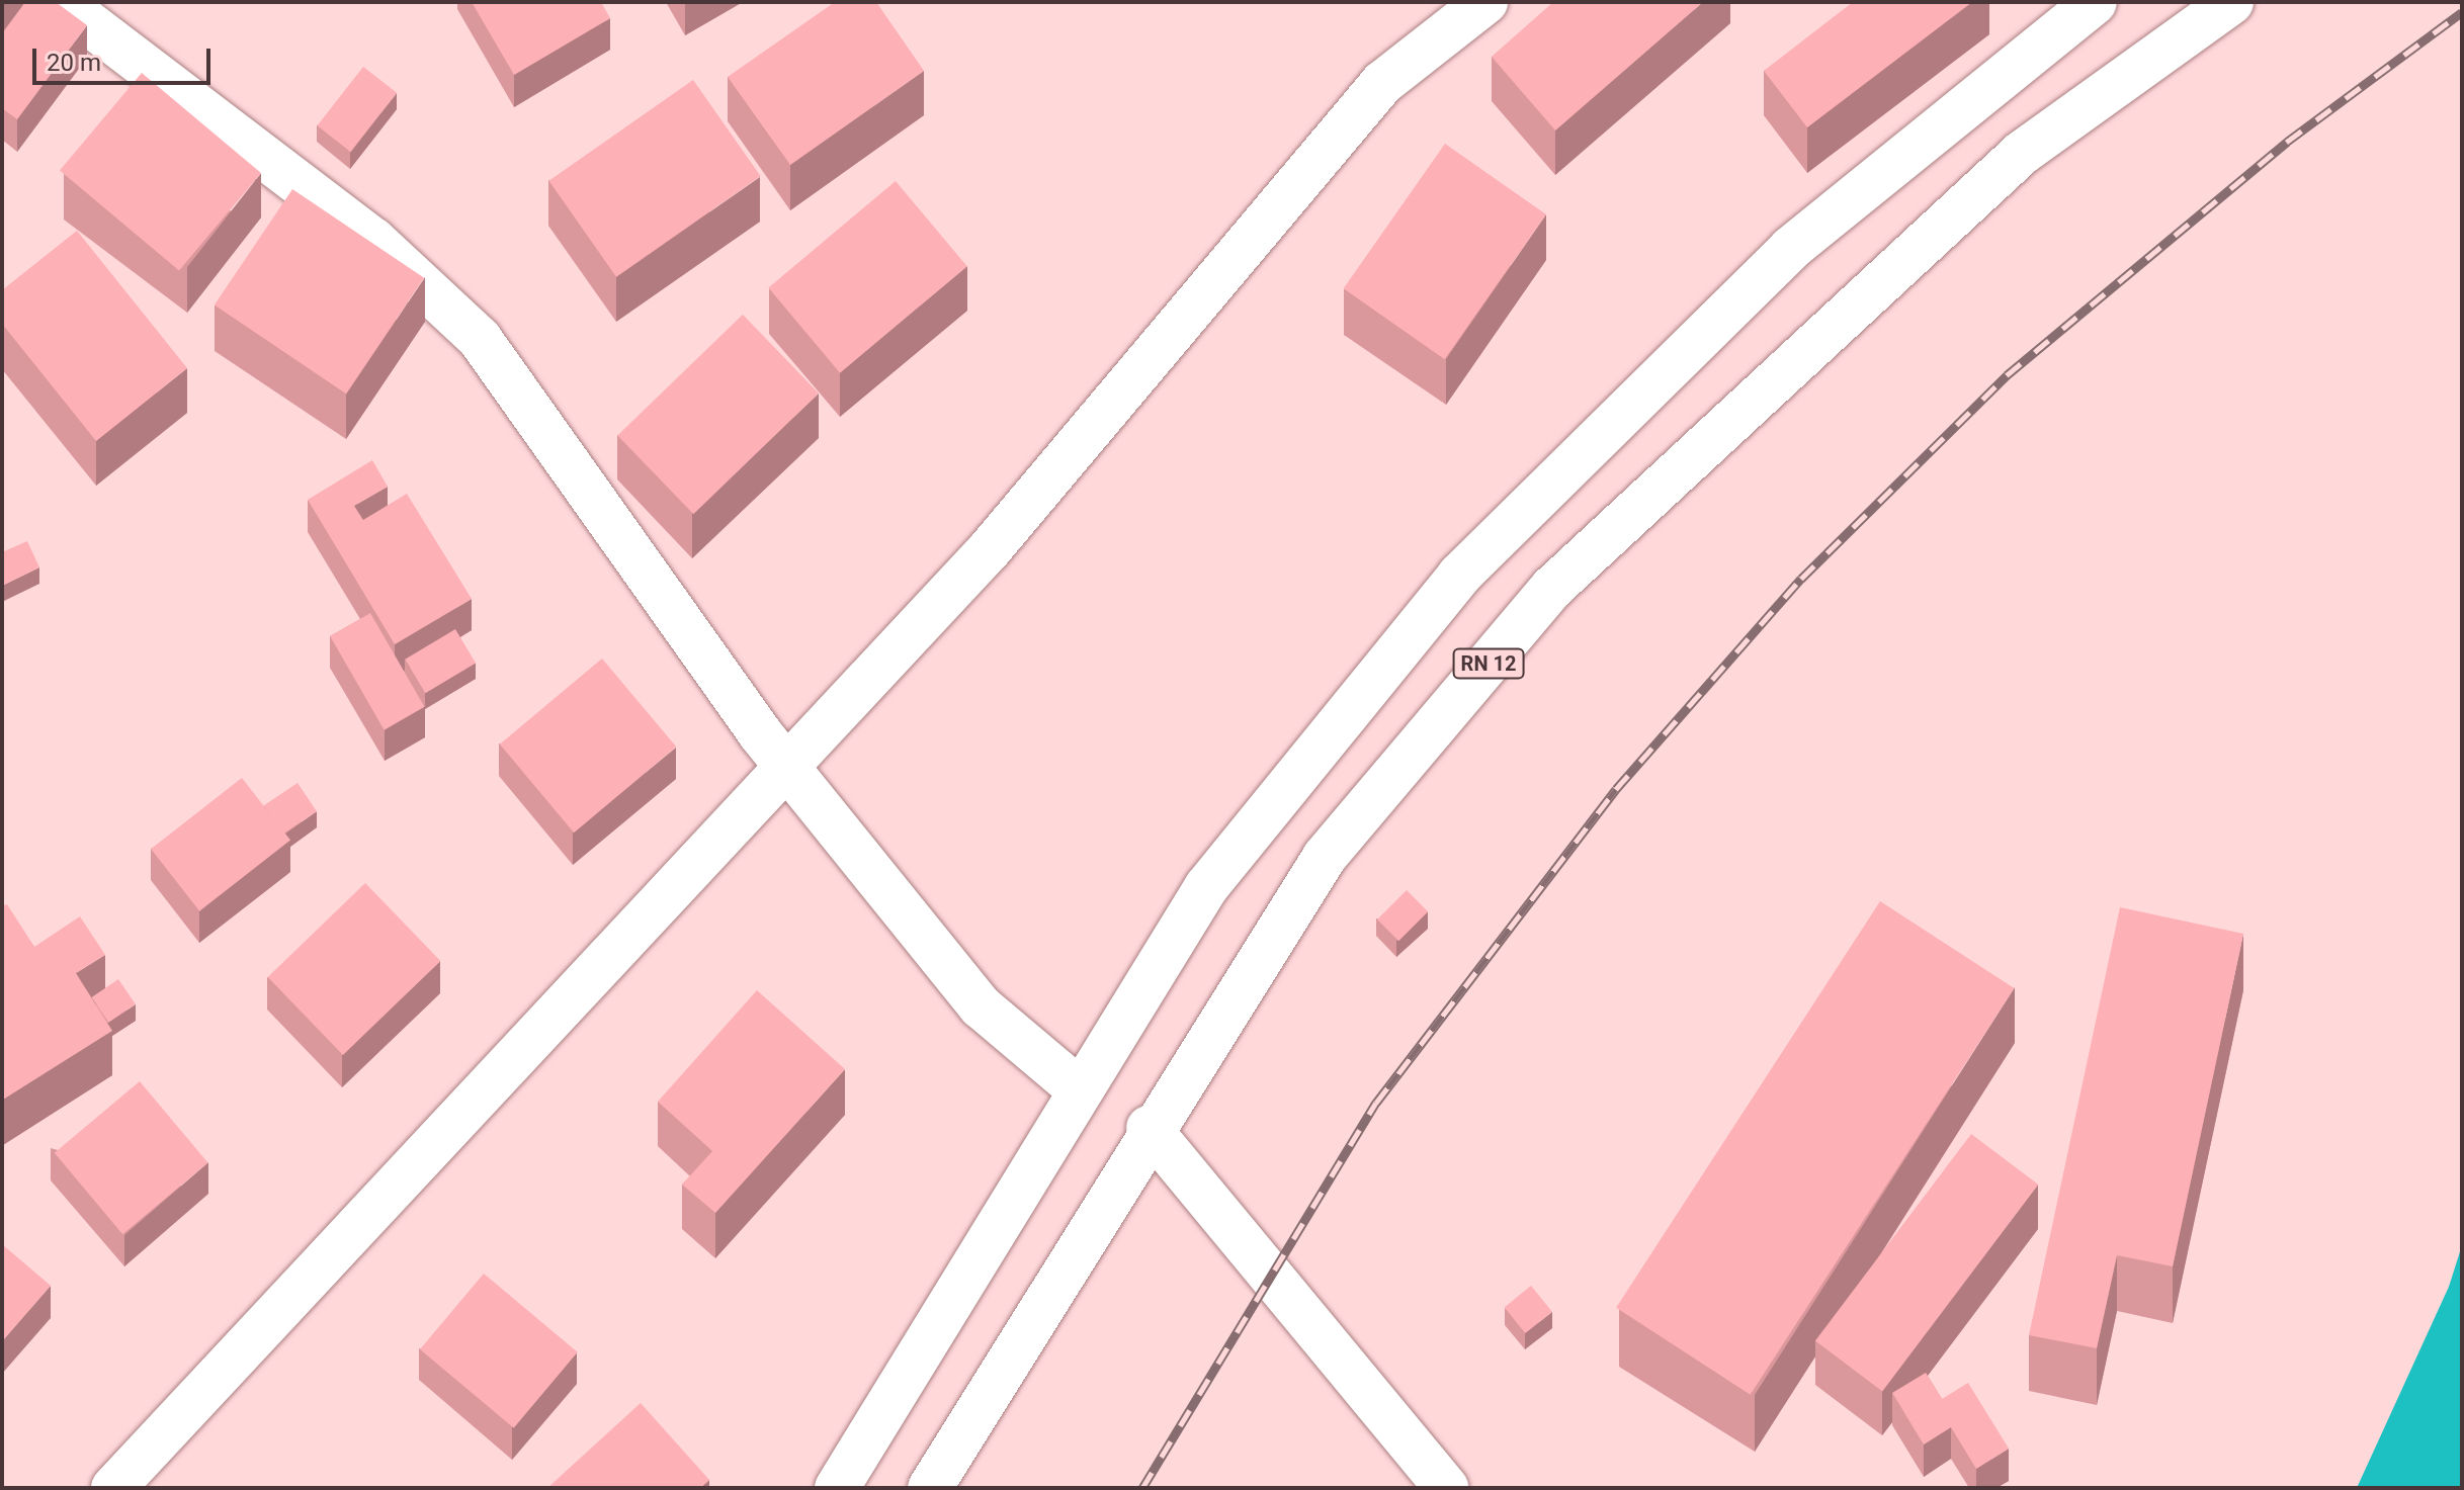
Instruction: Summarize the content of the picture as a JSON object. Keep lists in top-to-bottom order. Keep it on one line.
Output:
{"streets":{"main road":["RN 12"]},"scale_bar":"20 m"}
